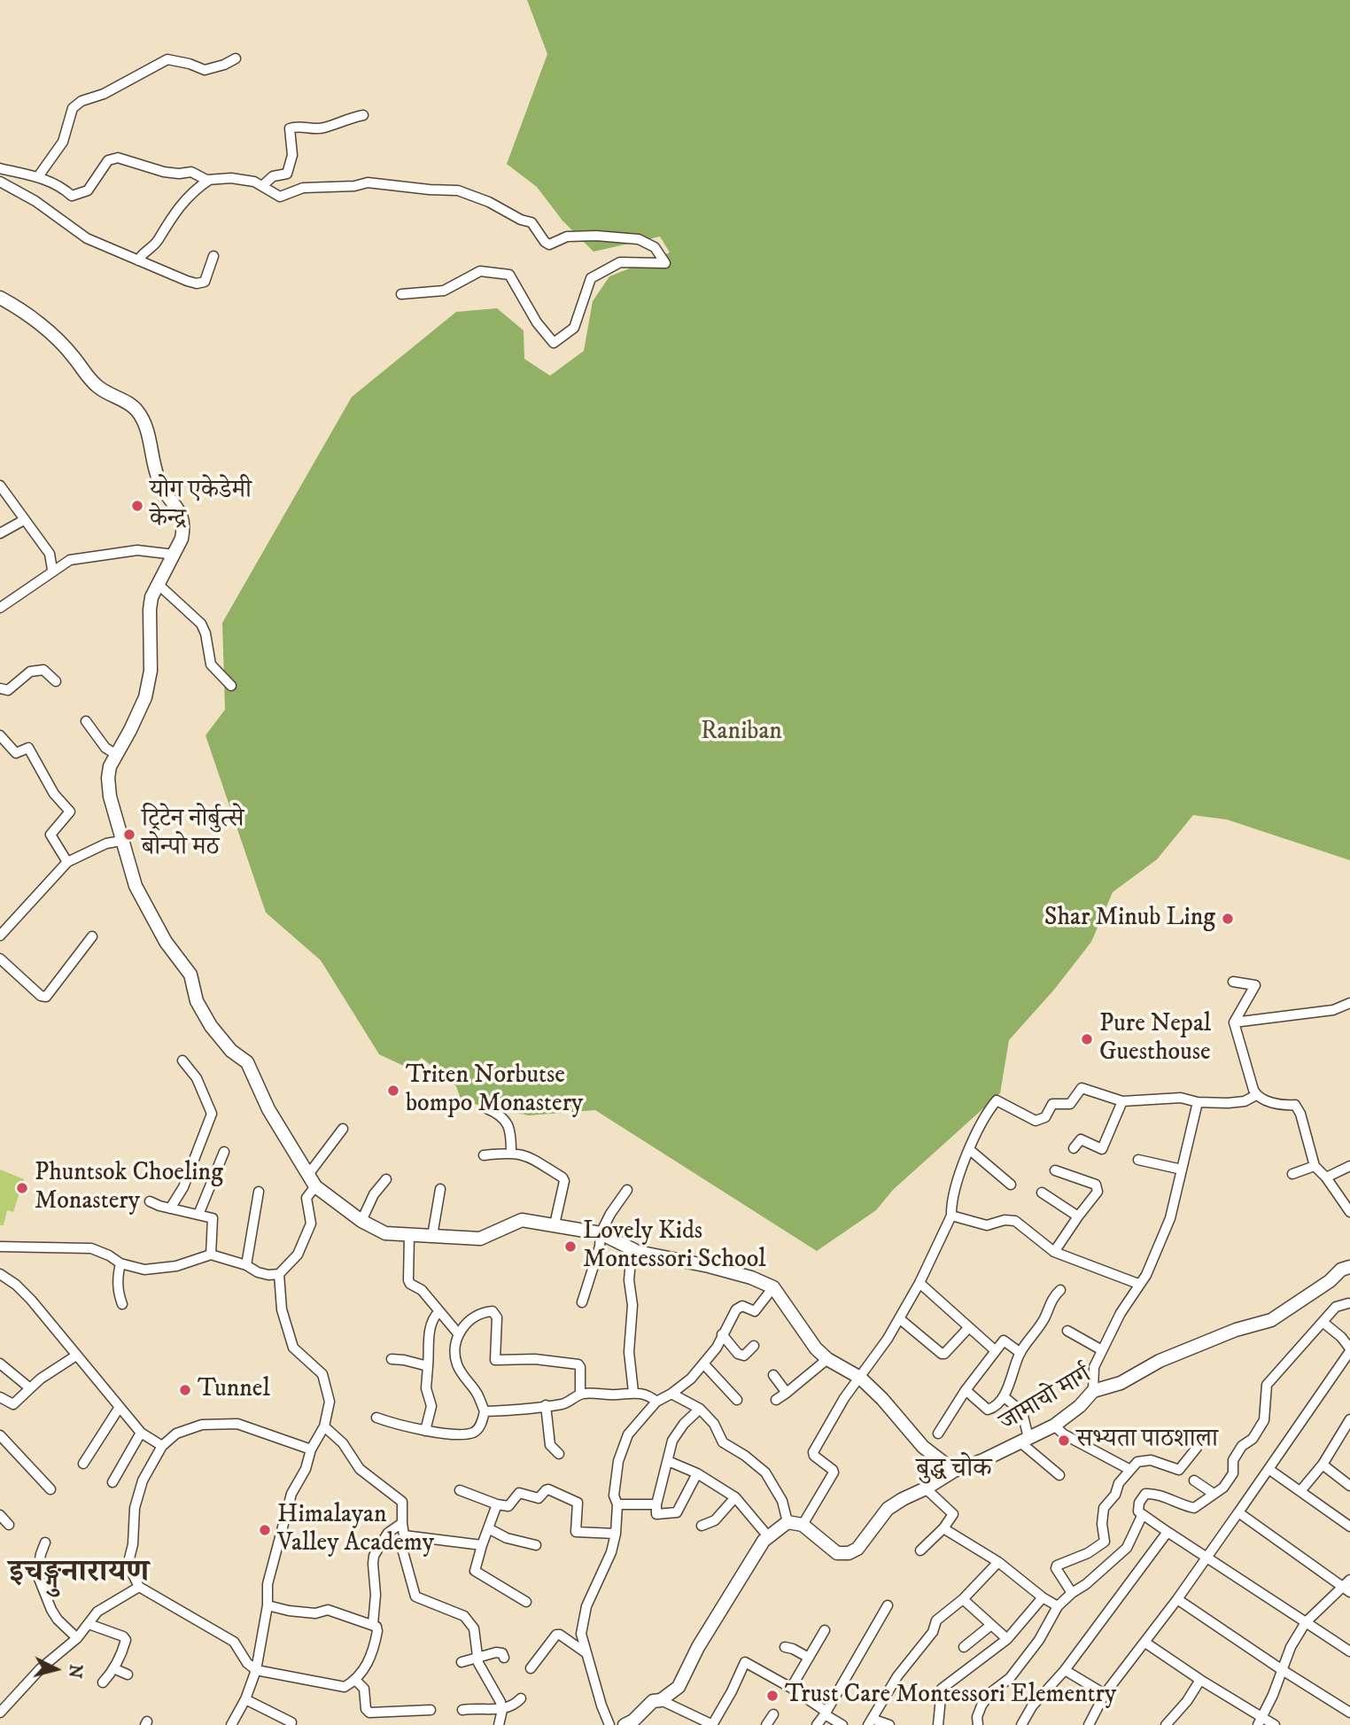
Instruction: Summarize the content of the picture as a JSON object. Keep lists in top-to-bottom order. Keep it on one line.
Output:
{"streets":{"street":["जामाचो मार्ग"]},"districts":["बुद्ध चोक","इचङ्गुनारायण"],"parks":["Raniban"],"places":["योग एकेडेमी केन्द्र","ट्रिटेन नोर्बुत्से बोन्पो मठ","Shar Minub Ling","Pure Nepal Guesthouse","Triten Norbutse bompo Monastery","Phuntsok Choeling Monastery","Lovely Kids Montessori School","Tunnel","सभ्यता पाठशाला","Himalayan Valley Academy","Trust Care Montessori Elementry"],"north":"right"}
